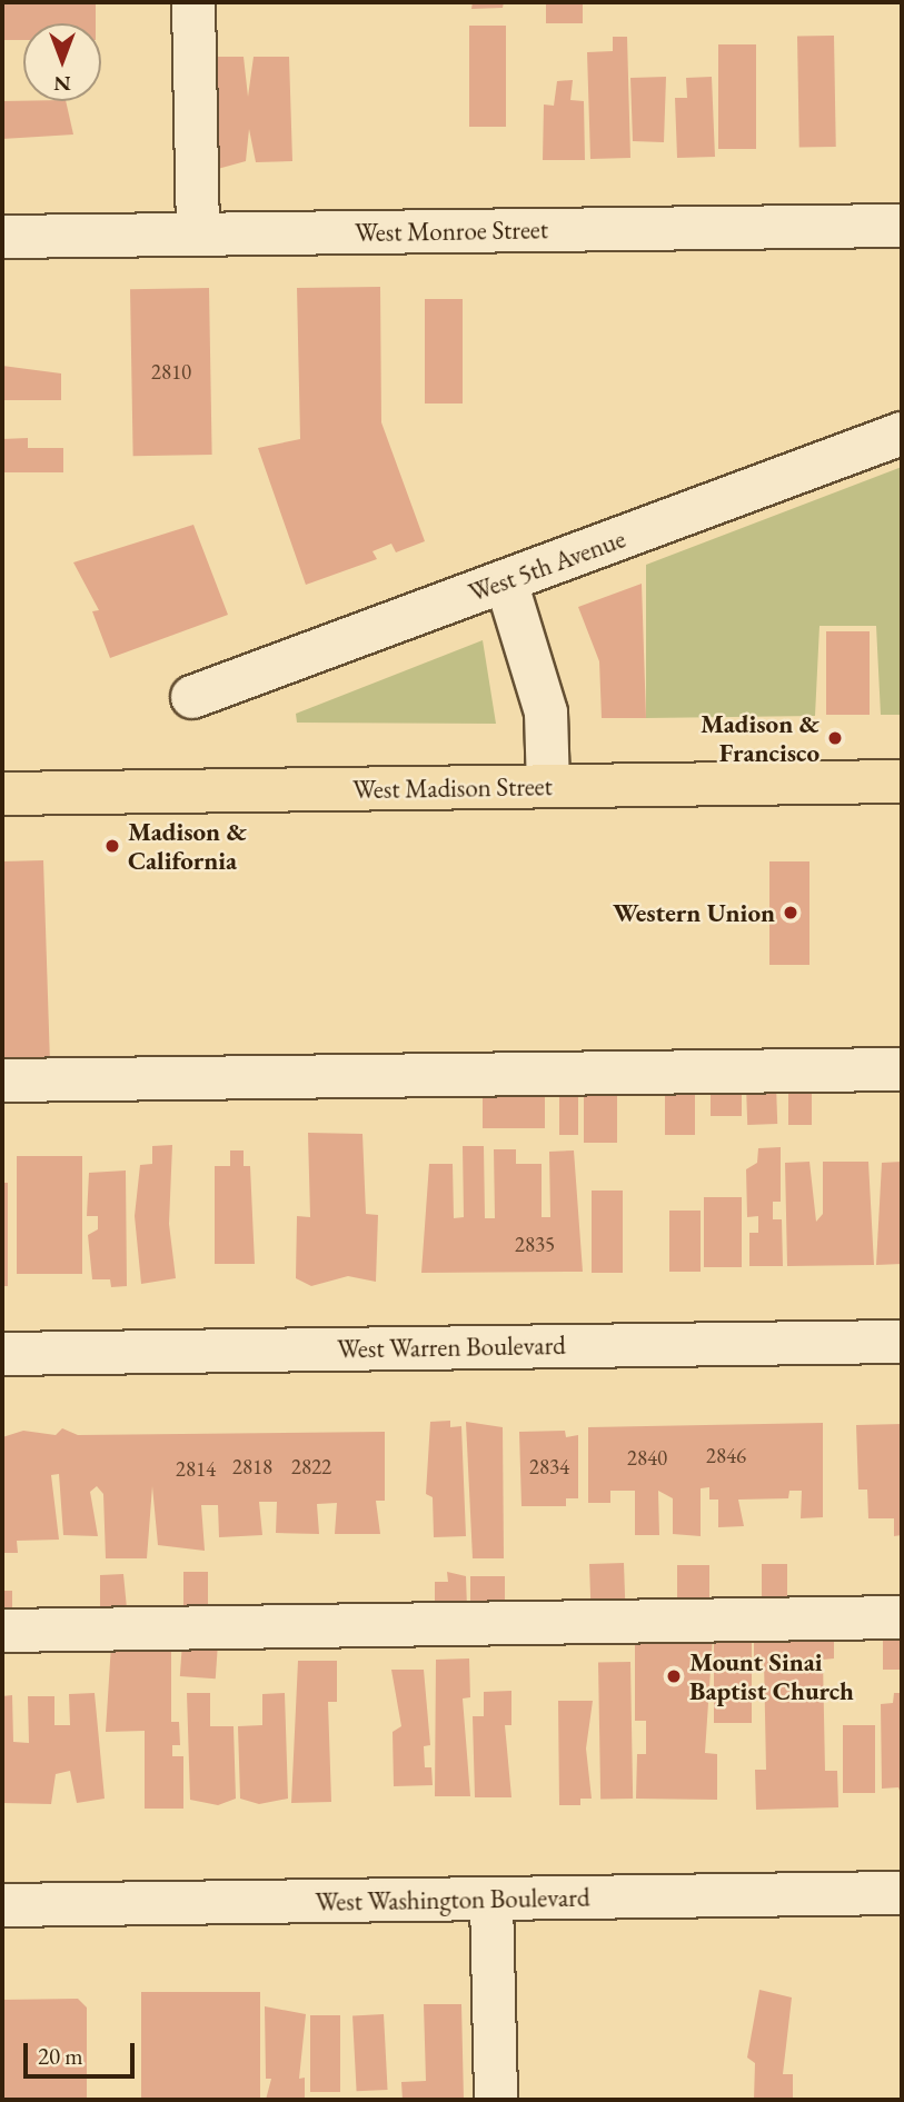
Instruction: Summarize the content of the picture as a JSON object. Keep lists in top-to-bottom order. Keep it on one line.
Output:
{"streets":{"main road":["West Madison Street"],"street":["West Monroe Street","West 5th Avenue","West Warren Boulevard","West Washington Boulevard"]},"places":["Madison & Francisco","Madison & California","Western Union","Mount Sinai Baptist Church"],"house_numbers":["2810","2835","2846","2840","2818","2822","2834","2814"],"scale_bar":"20 m","north":"bottom"}
